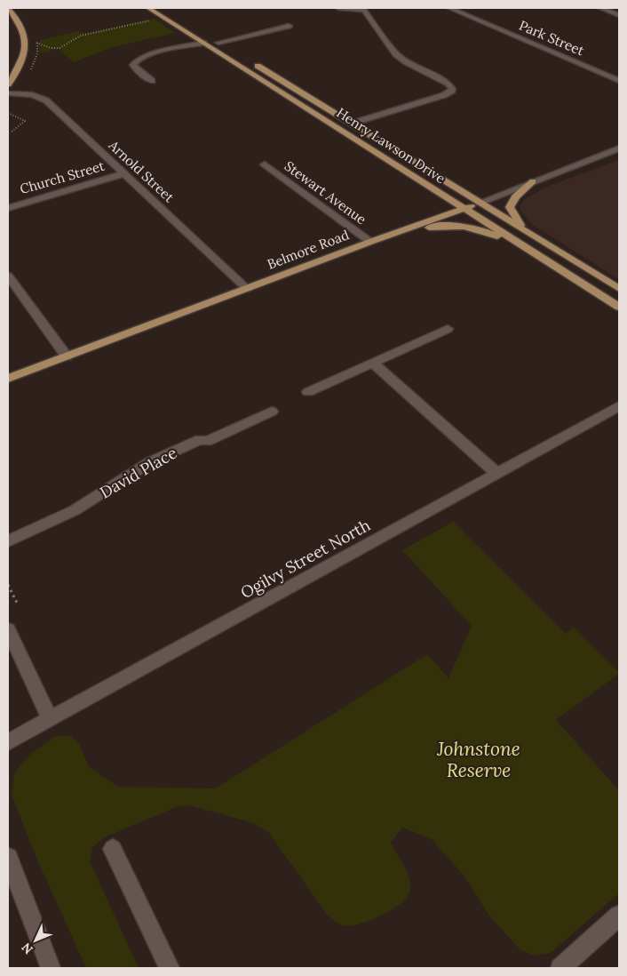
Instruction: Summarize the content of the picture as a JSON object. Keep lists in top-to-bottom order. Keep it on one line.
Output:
{"streets":{"main road":["Henry Lawson Drive","Belmore Road"],"street":["Park Street","Arnold Street","Church Street","Stewart Avenue","David Place","Ogilvy Street North"]},"crossings":[["Henry Lawson Drive","Belmore Road"],["Arnold Street","Church Street"],["Arnold Street","Belmore Road"],["Stewart Avenue","Belmore Road"]],"parks":["Johnstone Reserve"],"north":"bottom left"}
